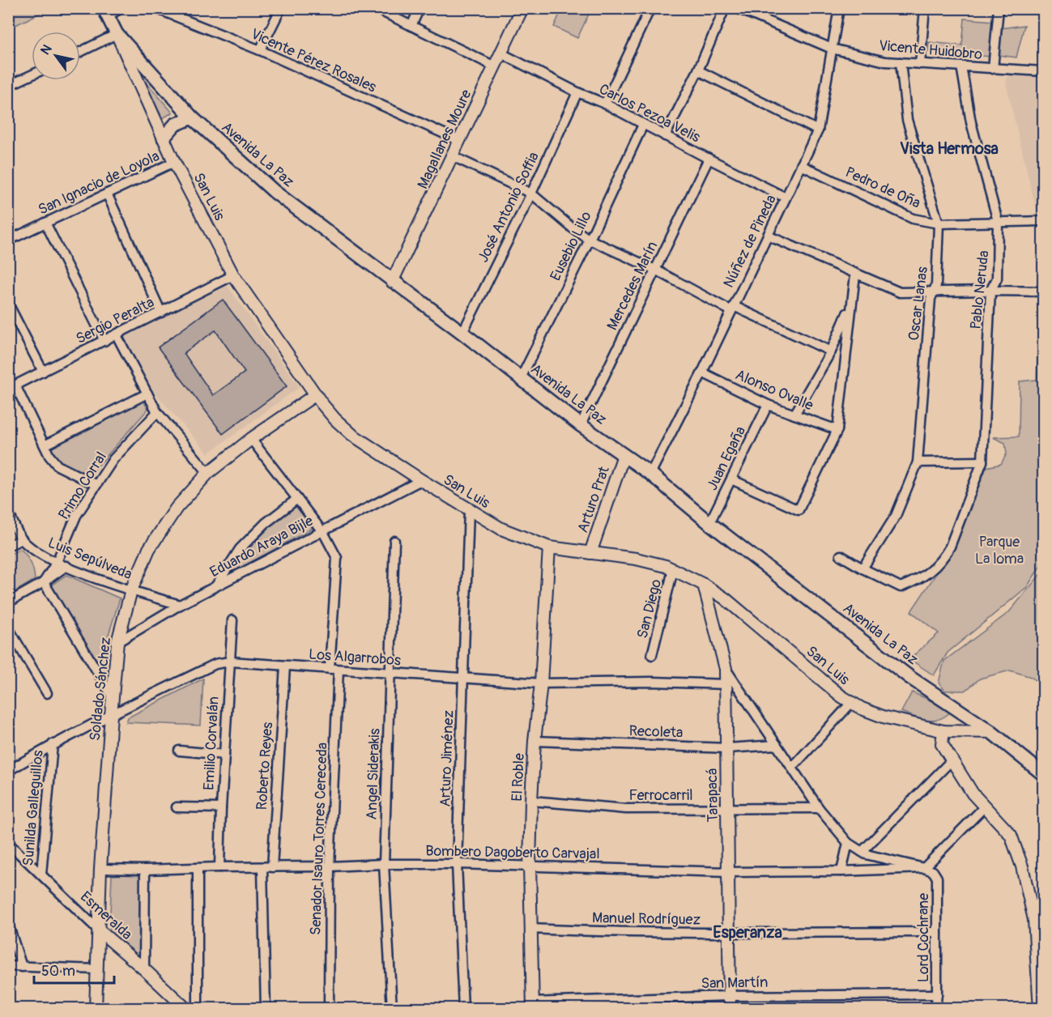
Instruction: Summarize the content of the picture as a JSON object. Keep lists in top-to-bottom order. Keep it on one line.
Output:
{"streets":{"main road":["Avenida La Paz"],"street":["Vicente Huidobro","Vicente Pérez Rosales","Carlos Pezoa Velis","Magallanes Moure","San Ignacio de Loyola","Pedro de Oña","San Luis","José Antonio Soffia","Núñez de Pineda","Eusebio Lillo","Mercedes Marín","Pablo Neruda","Oscar Lanas","Sergio Peralta","Alonso Ovalle","Juan Egaña","Primo Corral","Arturo Prat","Eduardo Araya Bijle","Luis Sepúlveda","San Diego","Los Algarrobos","Soldado Sánchez","Recoleta","Emilio Corvalán","Arturo Jiménez","Roberto Reyes","Angel Siderakis","El Roble","Ferrocarril","Tarapacá","Sunilda Galleguillos","Senador Isauro Torres Cereceda","Bombero Dagoberto Carvajal","Esmeralda","Manuel Rodríguez","Lord Cochrane","San Martín"]},"crossings":[["Vicente Huidobro","Núñez de Pineda"],["Vicente Huidobro","Pablo Neruda"],["Vicente Huidobro","Oscar Lanas"],["Vicente Pérez Rosales","Magallanes Moure"],["Carlos Pezoa Velis","Magallanes Moure"],["Carlos Pezoa Velis","José Antonio Soffia"],["Carlos Pezoa Velis","Núñez de Pineda"],["Carlos Pezoa Velis","Eusebio Lillo"],["Carlos Pezoa Velis","Mercedes Marín"],["Magallanes Moure","Avenida La Paz"],["Avenida La Paz","San Luis"],["Avenida La Paz","José Antonio Soffia"],["Avenida La Paz","Núñez de Pineda"],["Avenida La Paz","Eusebio Lillo"],["Avenida La Paz","Mercedes Marín"],["Avenida La Paz","Juan Egaña"],["Avenida La Paz","Arturo Prat"],["San Ignacio de Loyola","San Luis"],["Pedro de Oña","Núñez de Pineda"],["Pedro de Oña","Pablo Neruda"],["Pedro de Oña","Oscar Lanas"],["San Luis","Sergio Peralta"],["San Luis","Arturo Prat"],["San Luis","Eduardo Araya Bijle"],["San Luis","San Diego"],["San Luis","Soldado Sánchez"],["San Luis","Arturo Jiménez"],["San Luis","El Roble"],["San Luis","Tarapacá"],["Núñez de Pineda","Alonso Ovalle"],["Pablo Neruda","Oscar Lanas"],["Alonso Ovalle","Juan Egaña"],["Primo Corral","Luis Sepúlveda"],["Eduardo Araya Bijle","Luis Sepúlveda"],["Eduardo Araya Bijle","Soldado Sánchez"],["Eduardo Araya Bijle","Senador Isauro Torres Cereceda"],["Luis Sepúlveda","Soldado Sánchez"],["Los Algarrobos","Soldado Sánchez"],["Los Algarrobos","Emilio Corvalán"],["Los Algarrobos","Arturo Jiménez"],["Los Algarrobos","Roberto Reyes"],["Los Algarrobos","Angel Siderakis"],["Los Algarrobos","El Roble"],["Los Algarrobos","Tarapacá"],["Los Algarrobos","Sunilda Galleguillos"],["Los Algarrobos","Senador Isauro Torres Cereceda"],["Soldado Sánchez","Senador Isauro Torres Cereceda"],["Soldado Sánchez","Bombero Dagoberto Carvajal"],["Soldado Sánchez","Esmeralda"],["Recoleta","El Roble"],["Recoleta","Tarapacá"],["Emilio Corvalán","Bombero Dagoberto Carvajal"],["Arturo Jiménez","Bombero Dagoberto Carvajal"],["Roberto Reyes","Bombero Dagoberto Carvajal"],["Angel Siderakis","Bombero Dagoberto Carvajal"],["El Roble","Ferrocarril"],["El Roble","Bombero Dagoberto Carvajal"],["El Roble","Manuel Rodríguez"],["El Roble","San Martín"],["Ferrocarril","Tarapacá"],["Tarapacá","Bombero Dagoberto Carvajal"],["Tarapacá","Manuel Rodríguez"],["Tarapacá","San Martín"],["Sunilda Galleguillos","Esmeralda"],["Senador Isauro Torres Cereceda","Bombero Dagoberto Carvajal"],["Bombero Dagoberto Carvajal","Lord Cochrane"],["Manuel Rodríguez","Lord Cochrane"],["Lord Cochrane","San Martín"]],"districts":["Vista Hermosa","Esperanza"],"parks":["Parque La loma"],"scale_bar":"50 m","north":"top left"}
